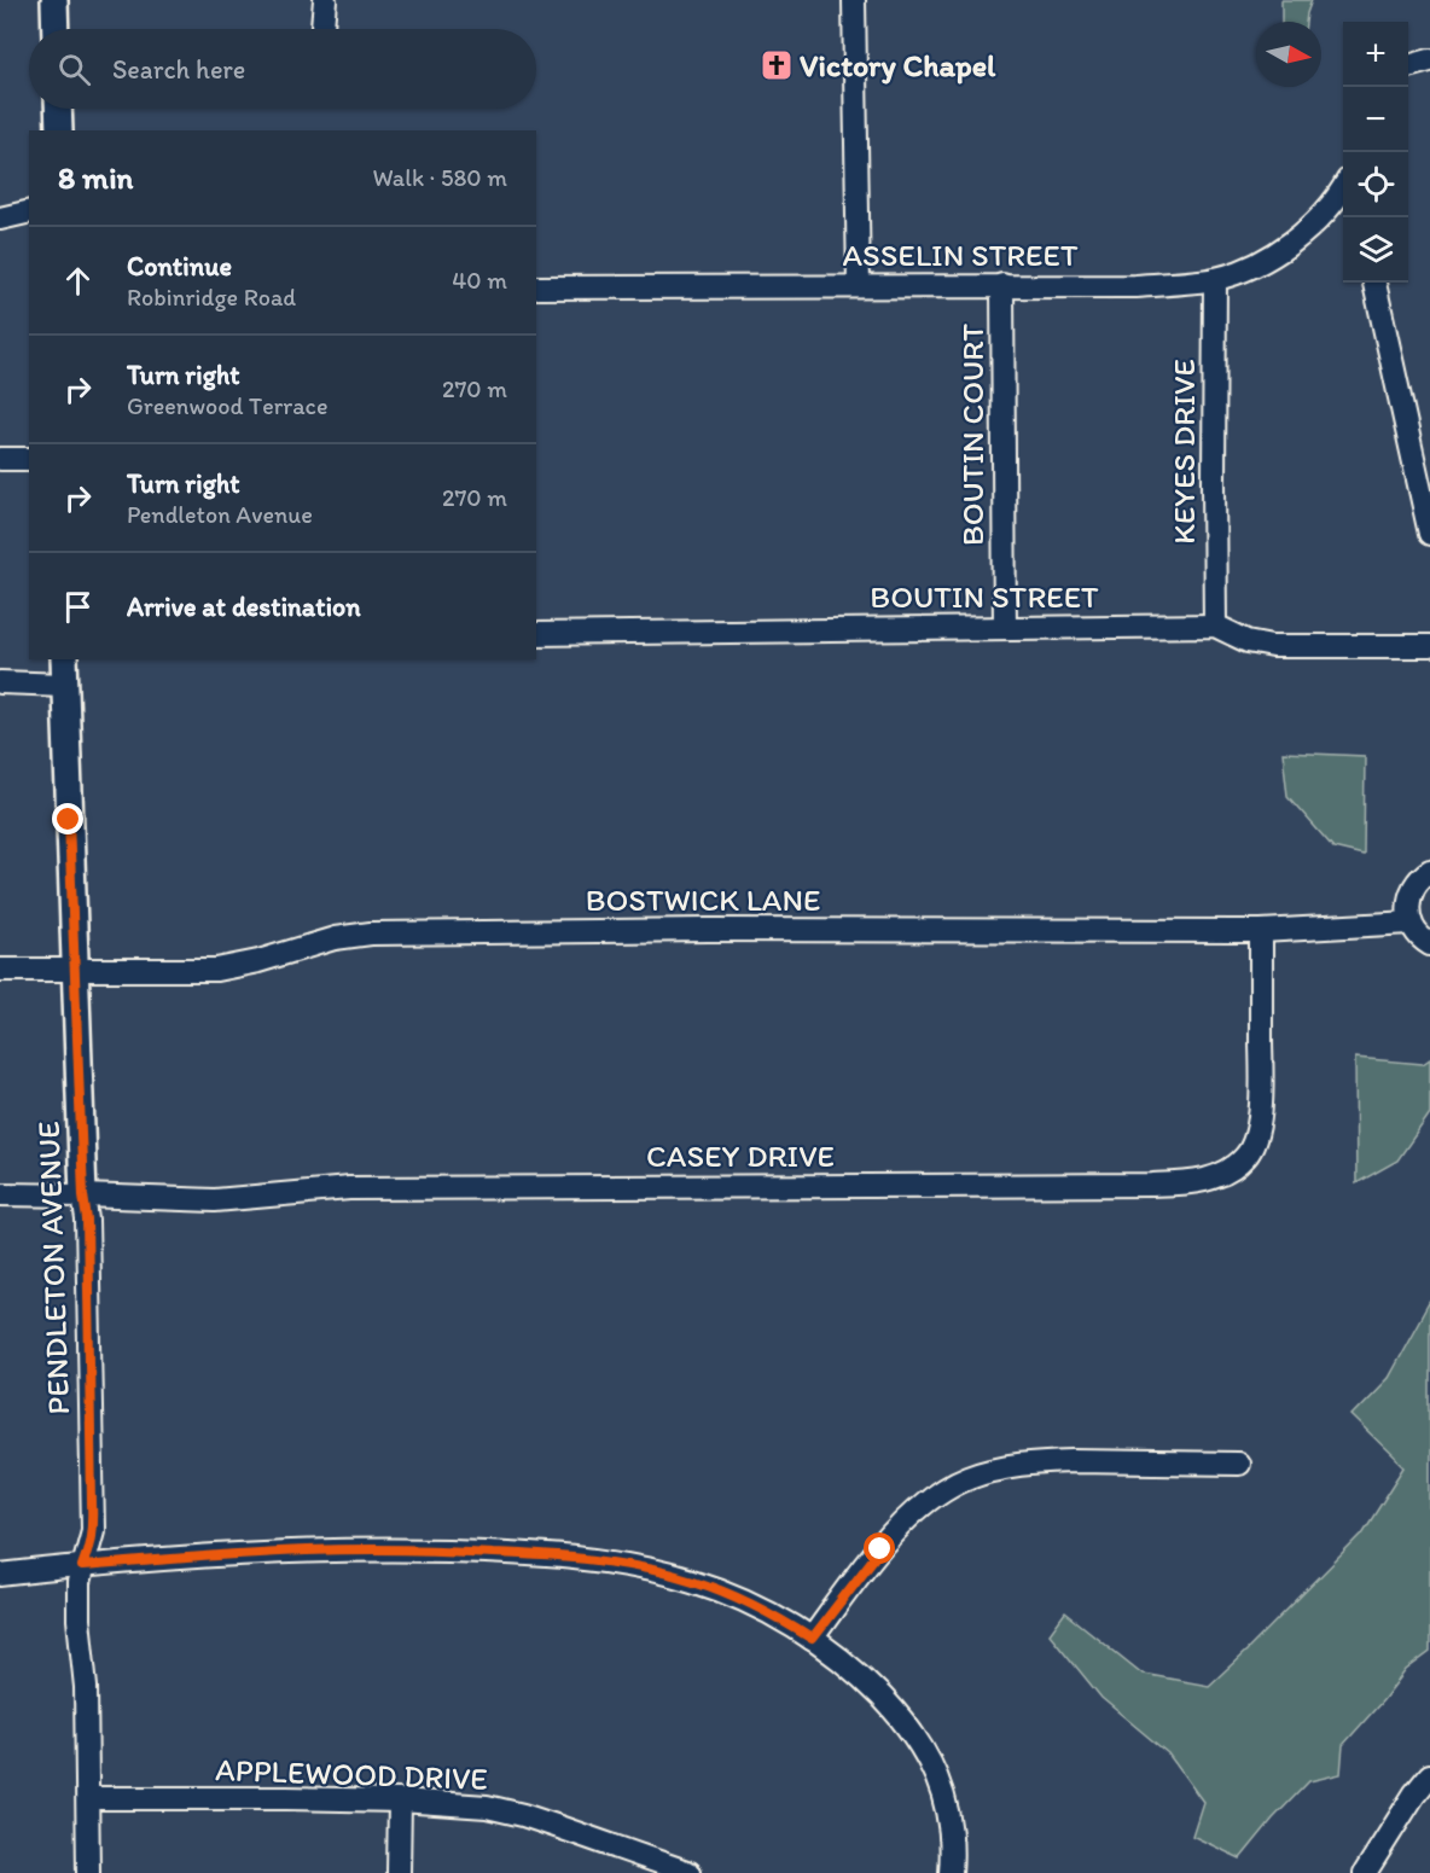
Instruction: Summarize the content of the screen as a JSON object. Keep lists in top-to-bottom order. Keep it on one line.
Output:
{"streets":{"street":["ASSELIN STREET","BOUTIN COURT","KEYES DRIVE","BOUTIN STREET","BOSTWICK LANE","CASEY DRIVE","PENDLETON AVENUE","APPLEWOOD DRIVE"]},"crossings":[["ASSELIN STREET","BOUTIN COURT"],["ASSELIN STREET","KEYES DRIVE"],["BOUTIN COURT","BOUTIN STREET"],["KEYES DRIVE","BOUTIN STREET"],["BOSTWICK LANE","CASEY DRIVE"],["BOSTWICK LANE","PENDLETON AVENUE"],["CASEY DRIVE","PENDLETON AVENUE"],["PENDLETON AVENUE","APPLEWOOD DRIVE"]],"places":{"church":["Victory Chapel"]},"north":"right","page":{"map_buttons":["+","−"],"search":"Search here","heading":["8 min","Walk · 580 m"],"list":[["Continue","Robinridge Road","40 m"],["Turn right","Greenwood Terrace","270 m"],["Turn right","Pendleton Avenue","270 m"],"Arrive at destination"]}}
